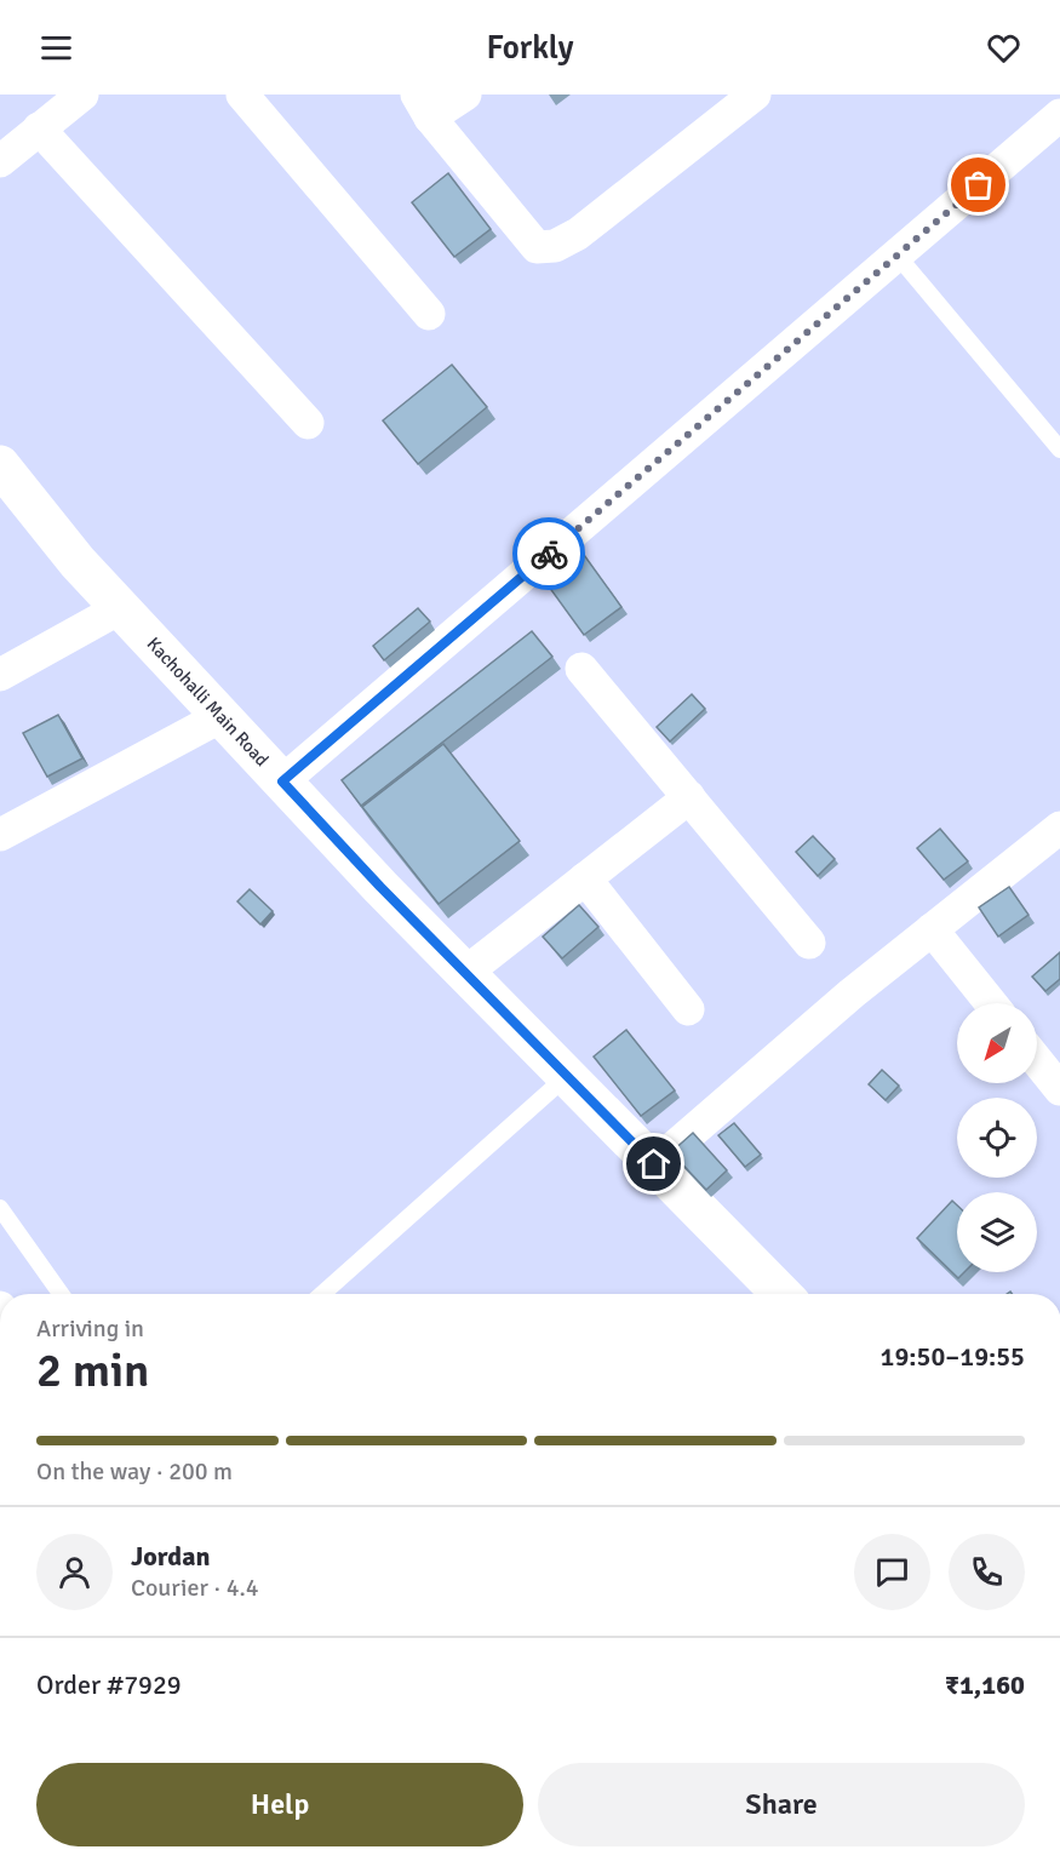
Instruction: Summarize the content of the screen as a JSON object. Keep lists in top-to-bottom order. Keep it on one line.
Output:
{"streets":{"street":["Kachohalli Main Road"]},"north":"bottom left","page":{"header":"Forkly","heading":["2 min","Arriving in","19:50–19:55"],"panel":["Jordan","Courier · 4.4","Order #7929","₹1,160"],"bar":"On the way · 200 m","buttons":["Help","Share"]}}
